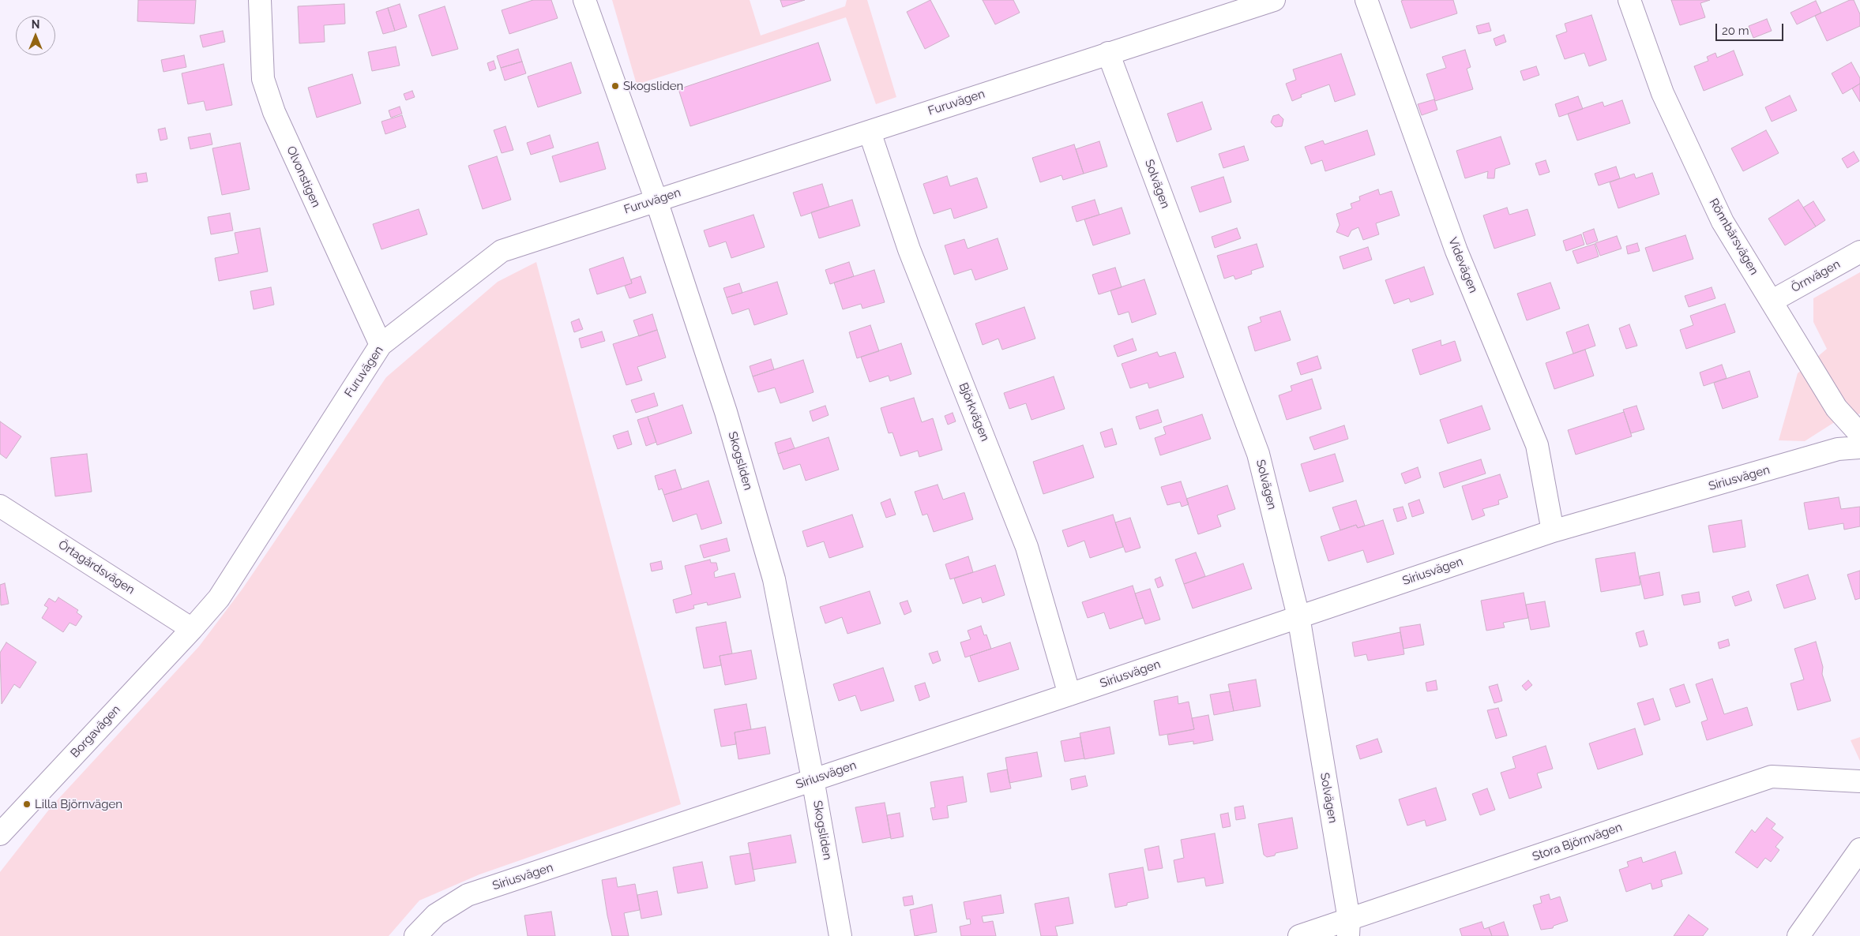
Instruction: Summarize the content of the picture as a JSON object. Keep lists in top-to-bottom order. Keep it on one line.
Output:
{"streets":{"street":["Furuvägen","Olvonstigen","Solvägen","Rönnbärsvägen","Videvägen","Örnvägen","Björkvägen","Skogsliden","Siriusvägen","Örtagårdsvägen","Borgavägen","Stora Björnvägen"]},"crossings":[["Furuvägen","Olvonstigen"],["Furuvägen","Solvägen"],["Furuvägen","Björkvägen"],["Furuvägen","Skogsliden"],["Furuvägen","Örtagårdsvägen"],["Furuvägen","Borgavägen"],["Solvägen","Siriusvägen"],["Solvägen","Stora Björnvägen"],["Rönnbärsvägen","Örnvägen"],["Videvägen","Siriusvägen"],["Björkvägen","Siriusvägen"],["Skogsliden","Siriusvägen"],["Örtagårdsvägen","Borgavägen"]],"places":["Skogsliden","Lilla Björnvägen"],"scale_bar":"20 m","north":"top"}
